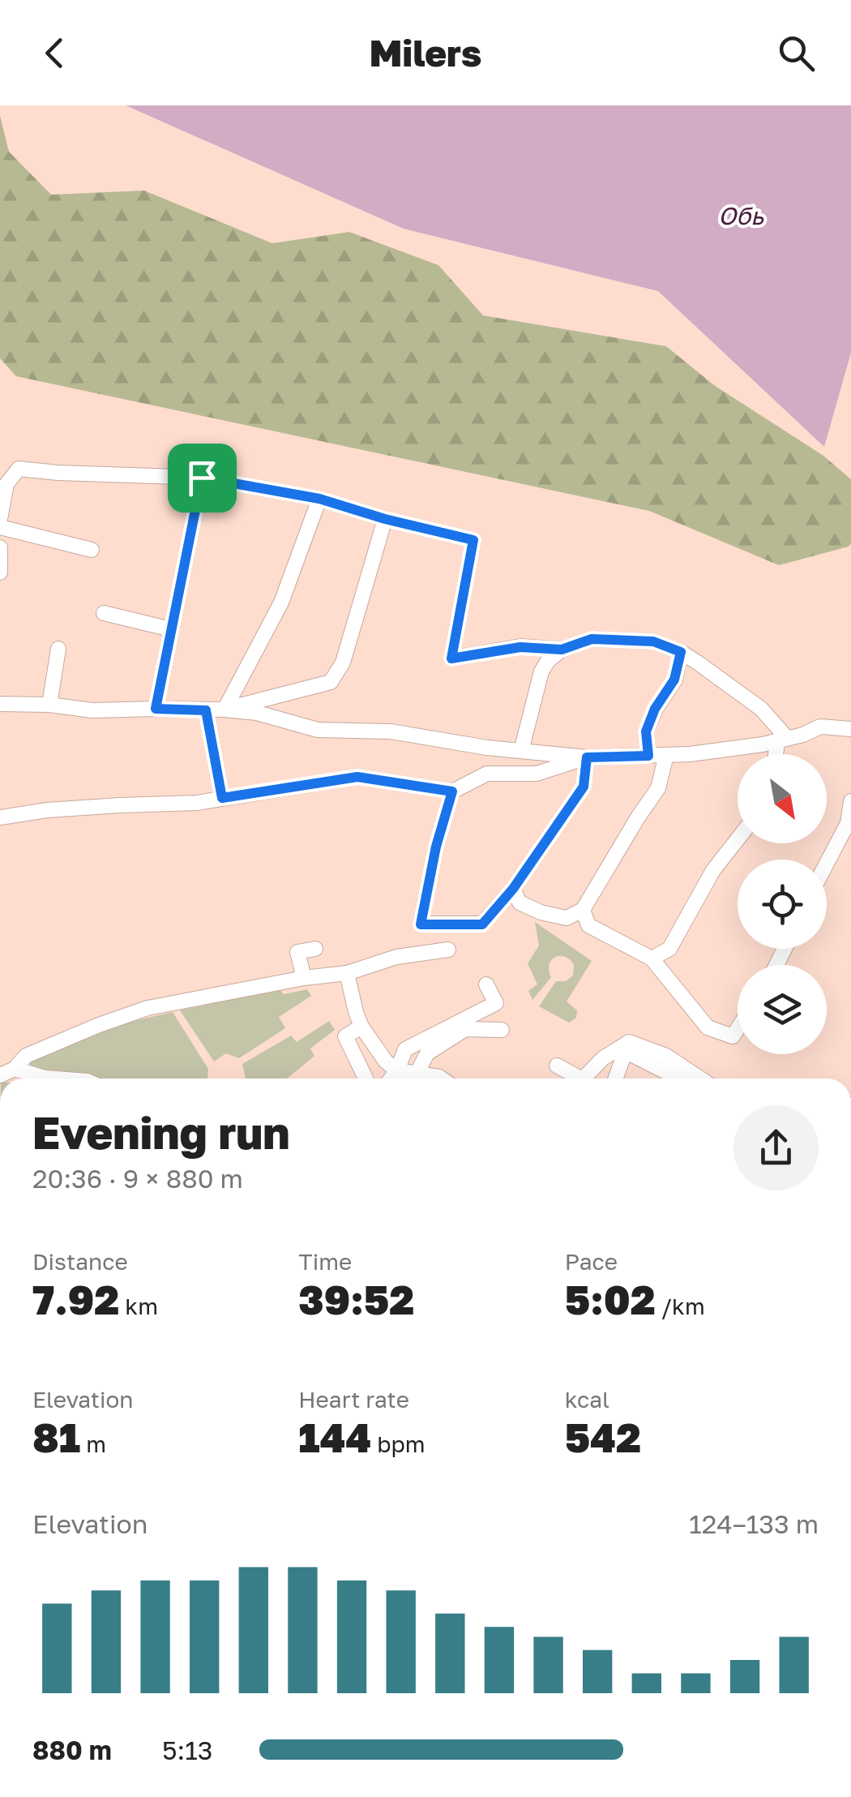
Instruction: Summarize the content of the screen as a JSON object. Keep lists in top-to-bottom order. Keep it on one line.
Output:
{"water":["Обь"],"north":"bottom right","page":{"header":"Milers","heading":["Evening run","20:36 · 9 × 880 m"],"stats":[["Distance","7.92 km"],["Time","39:52"],["Pace","5:02 /km"],["Elevation","81 m"],["Heart rate","144 bpm"],["kcal","542"]],"chart":["Elevation","124–133 m"],"list":[{"name":"880 m","note":"5:13"}]}}
